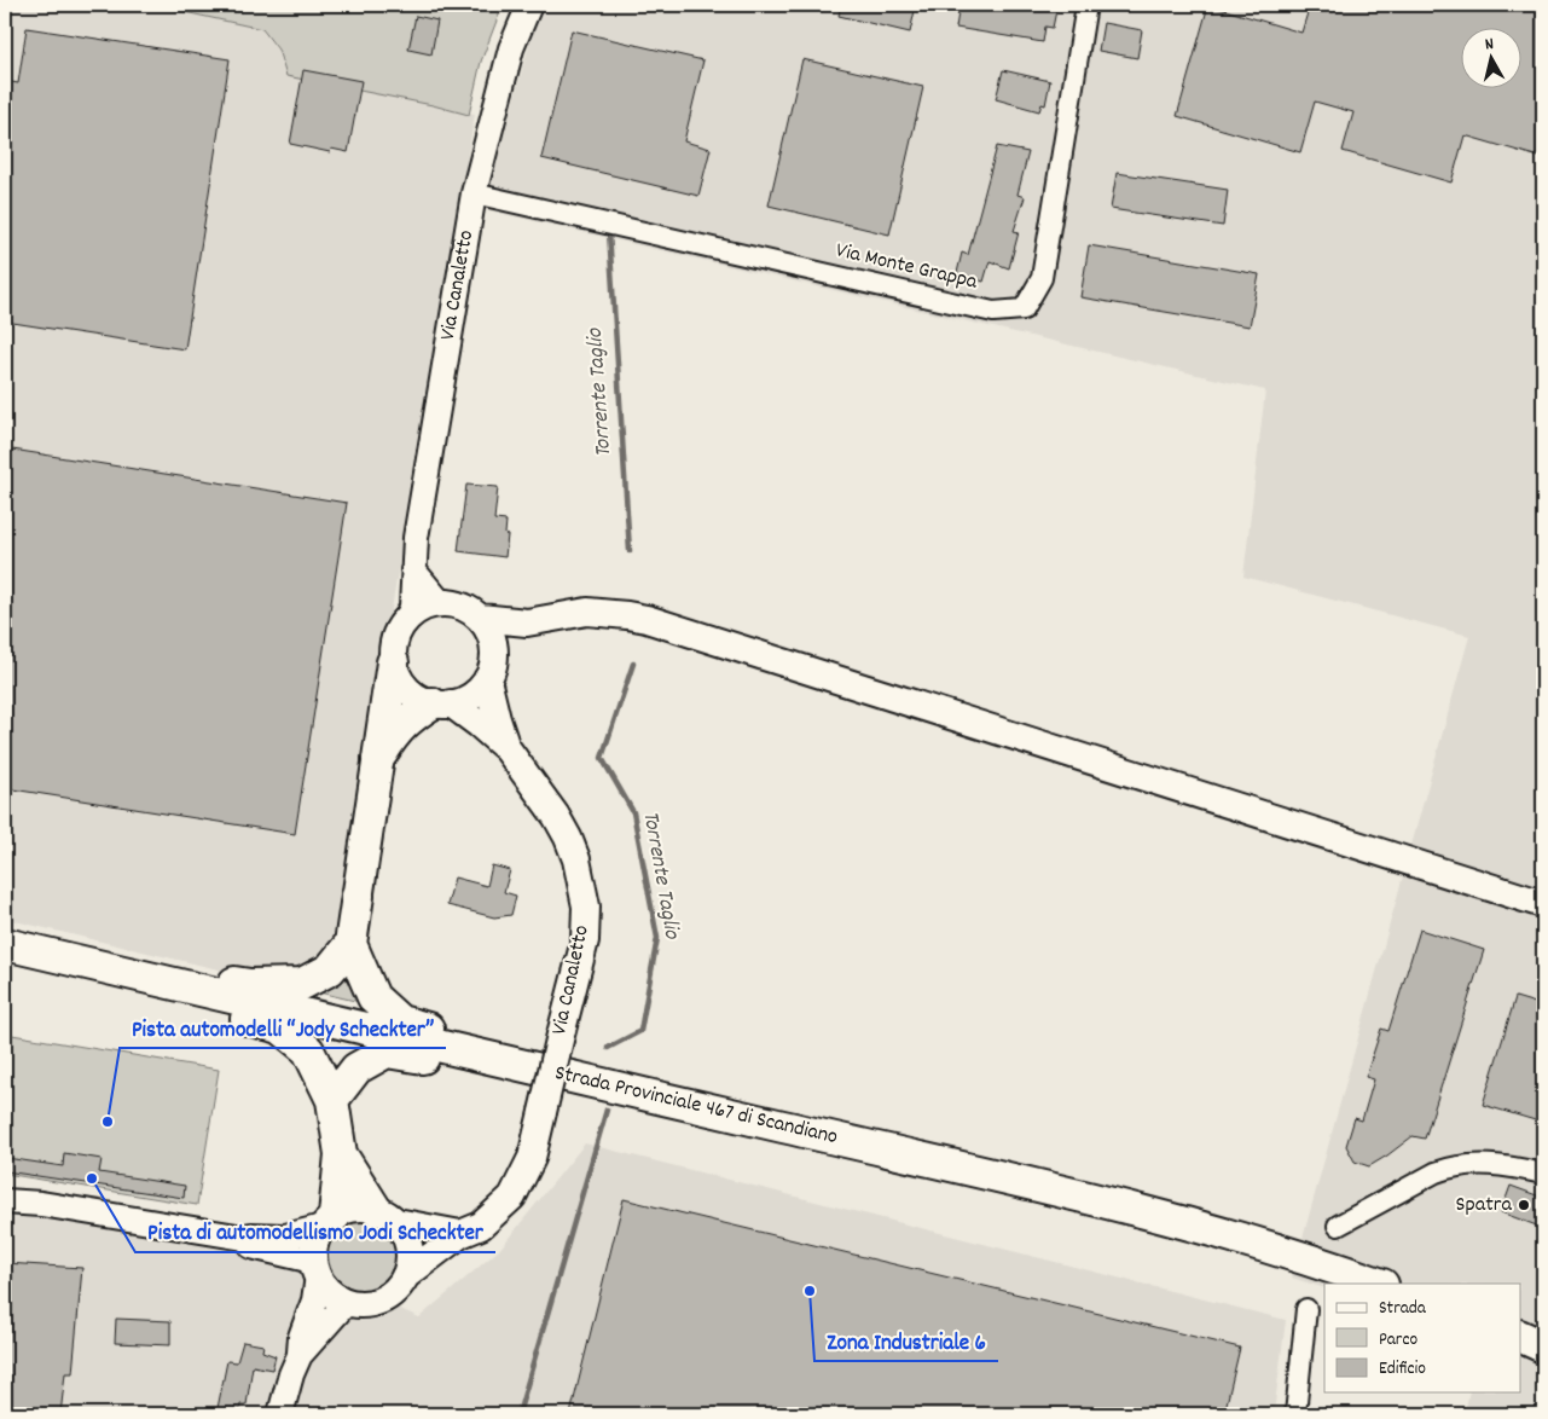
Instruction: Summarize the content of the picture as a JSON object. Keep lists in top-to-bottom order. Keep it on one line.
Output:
{"streets":{"highway":["Strada Provinciale 467 di Scandiano"],"main road":["Via Canaletto"],"street":["Via Monte Grappa"]},"crossings":[["Via Monte Grappa","Via Canaletto"]],"water":["Torrente Taglio"],"places":["Pista automodelli “Jody Scheckter”","Pista di automodellismo Jodi Scheckter","Spatra","Zona Industriale 6"],"legend":["Strada","Parco","Edificio"],"north":"top"}
